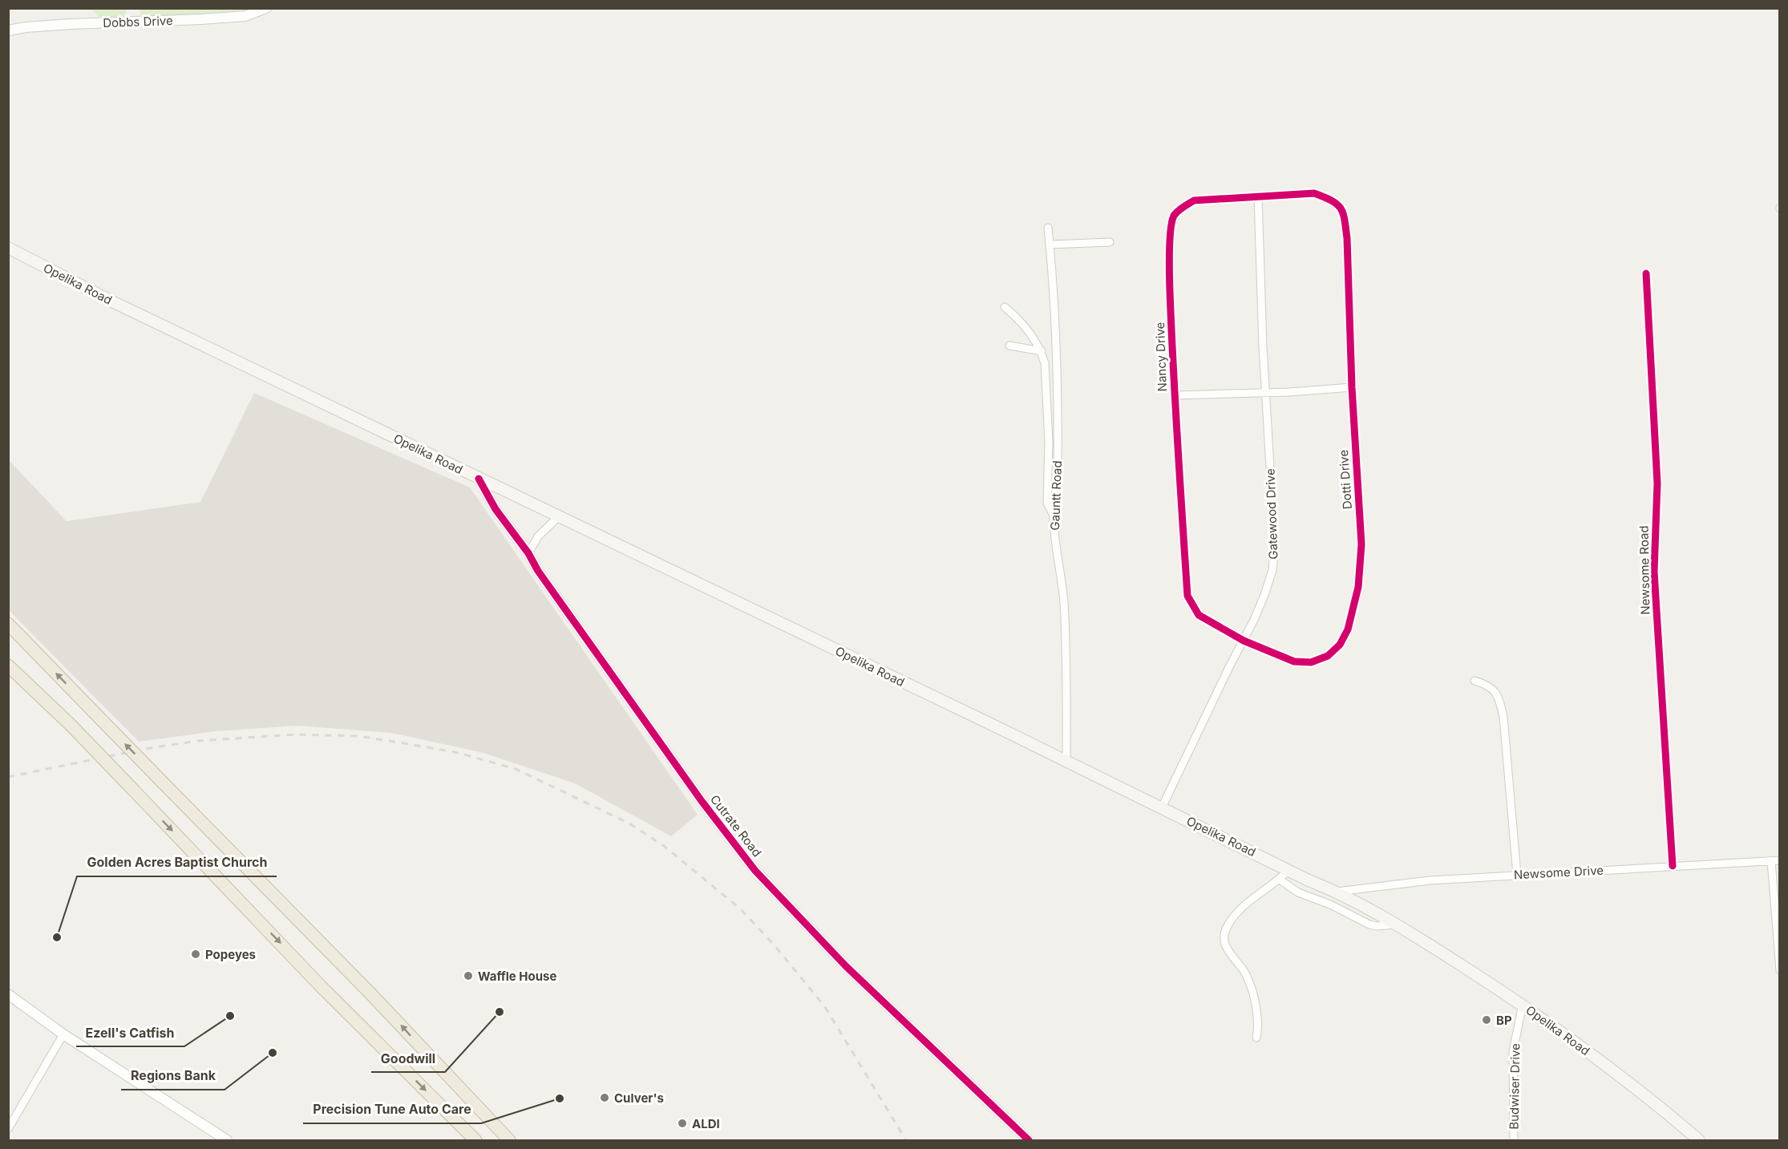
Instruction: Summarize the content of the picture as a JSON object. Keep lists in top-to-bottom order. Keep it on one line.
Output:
{"streets":{"main road":["Opelika Road"],"street":["Dobbs Drive","Nancy Drive","Dotti Drive","Gauntt Road","Gatewood Drive","Newsome Road","Cutrate Road","Newsome Drive","Budwiser Drive"]},"crossings":[["Opelika Road","Gauntt Road"],["Opelika Road","Gatewood Drive"],["Opelika Road","Cutrate Road"],["Opelika Road","Newsome Drive"],["Opelika Road","Budwiser Drive"],["Nancy Drive","Dotti Drive"],["Nancy Drive","Gatewood Drive"],["Dotti Drive","Gatewood Drive"],["Newsome Road","Newsome Drive"]],"places":["Golden Acres Baptist Church","Popeyes","Waffle House","Goodwill","Ezell's Catfish","BP","Regions Bank","Culver's","Precision Tune Auto Care","ALDI"]}
